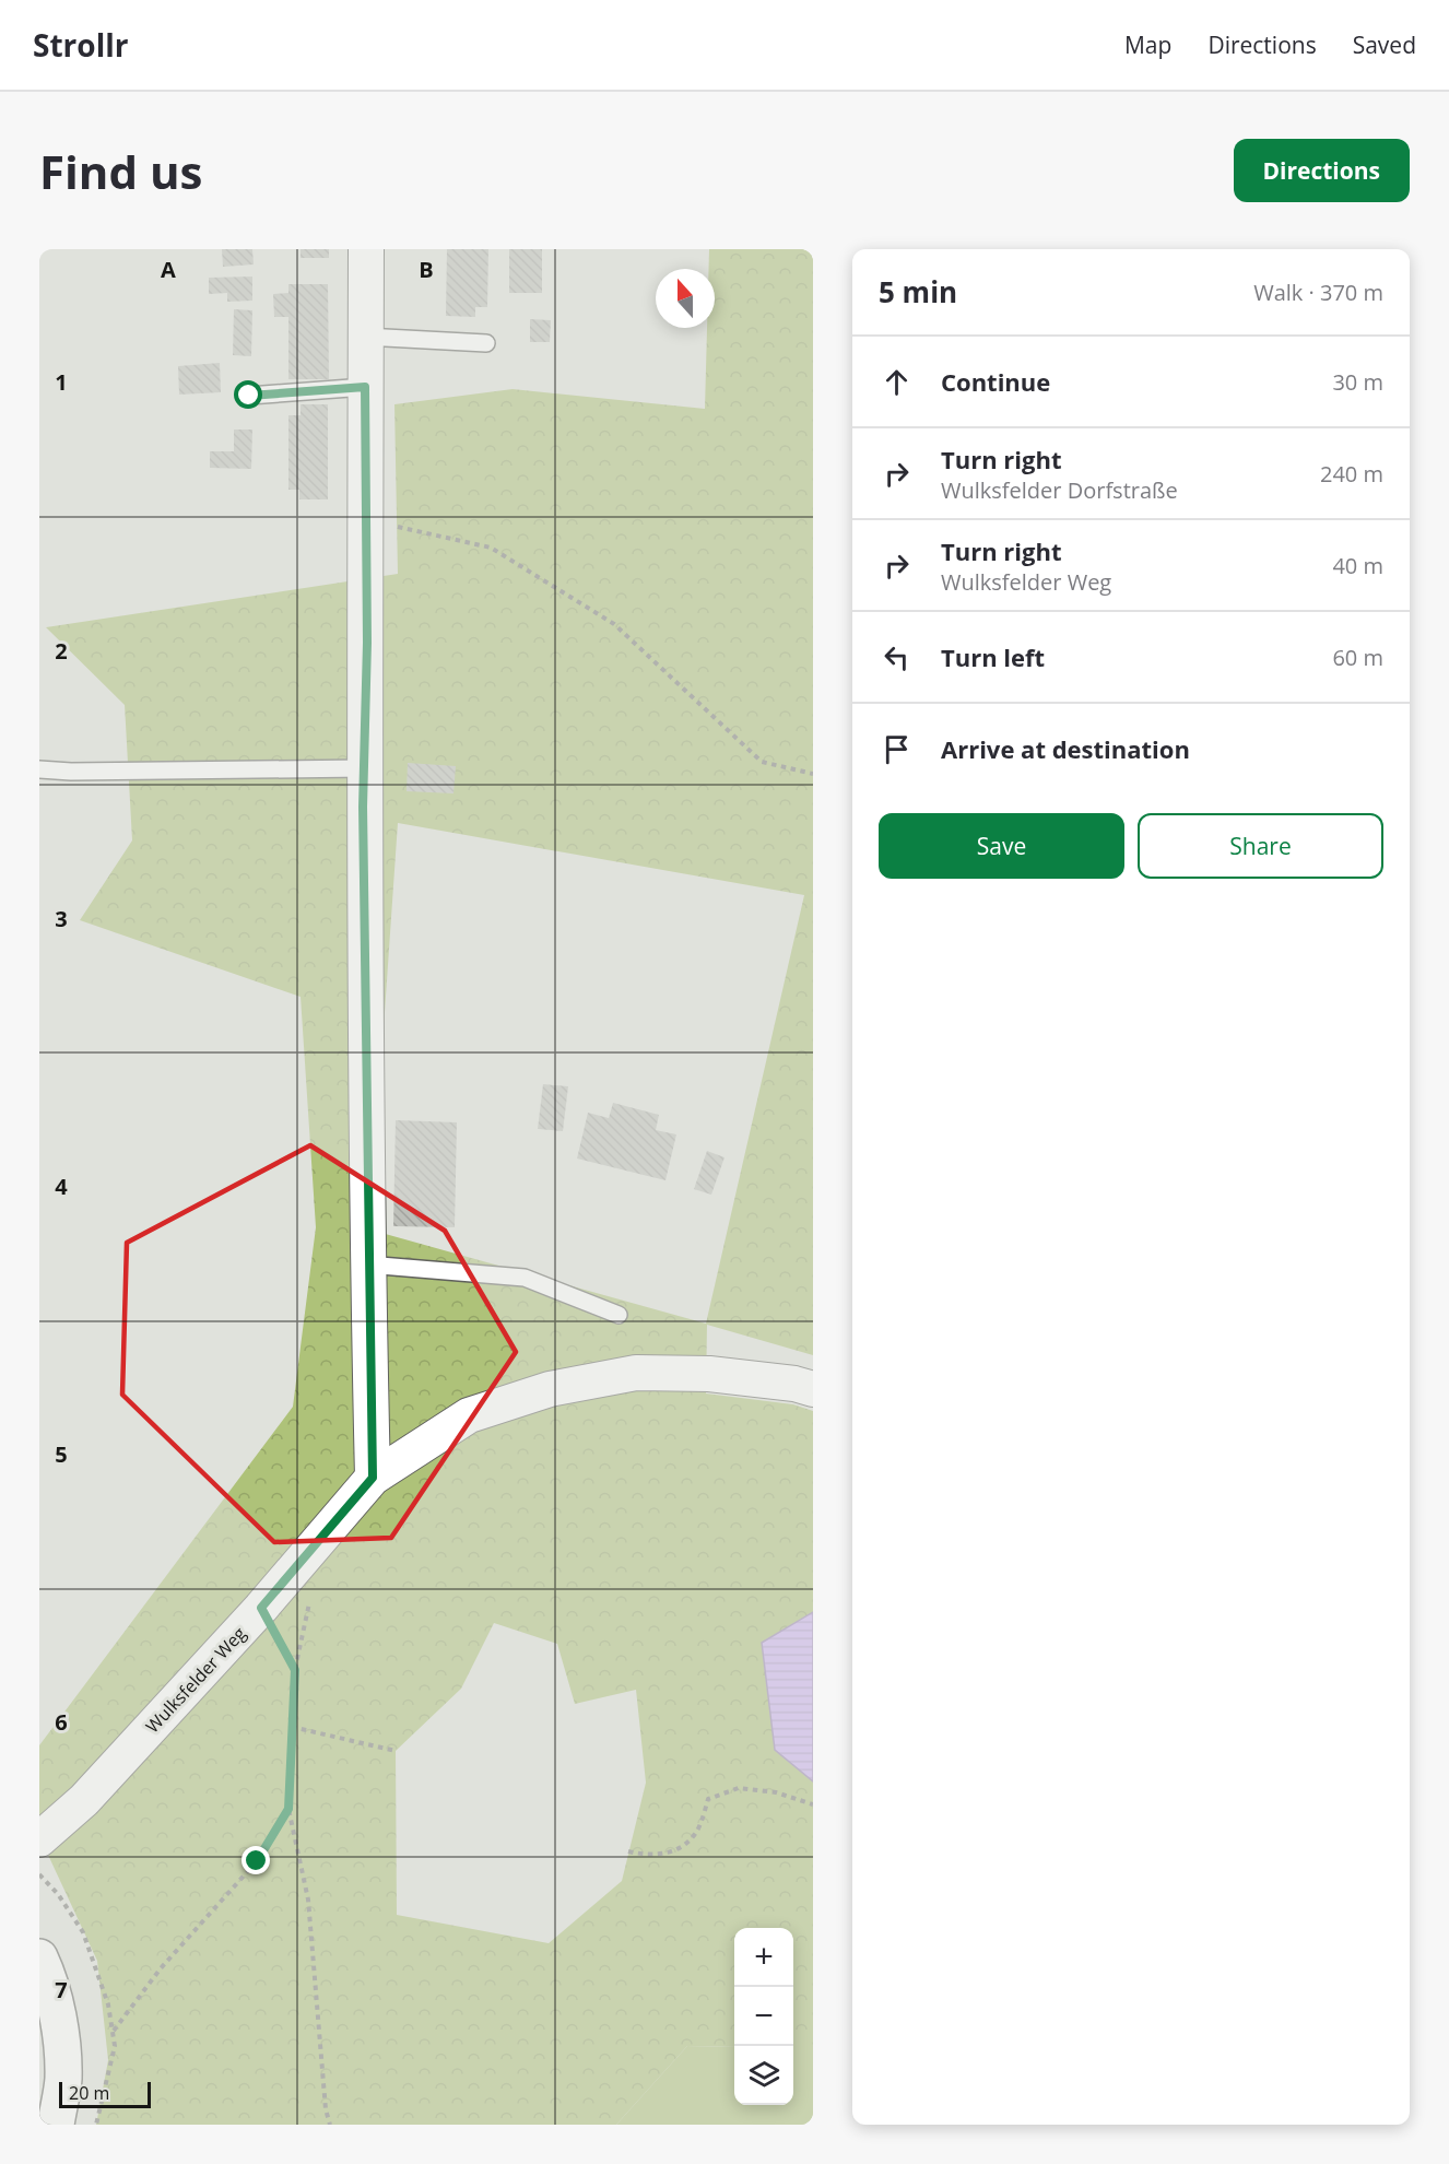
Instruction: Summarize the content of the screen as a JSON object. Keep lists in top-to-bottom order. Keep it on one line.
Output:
{"streets":{"street":["Wulksfelder Weg"]},"scale_bar":"20 m","north":"top","page":{"header":"Strollr","nav":["Map","Directions","Saved"],"buttons":["Directions",["Save","Share"]],"title":"Find us","heading":["5 min","Walk · 370 m"],"list":[["Continue","30 m"],["Turn right","Wulksfelder Dorfstraße","240 m"],["Turn right","Wulksfelder Weg","40 m"],["Turn left","60 m"],"Arrive at destination"],"map_buttons":["+","−"],"scale":"20 m"},"grid":{"columns":["A","B"],"rows":["1","2","3","4","5","6","7"]}}
